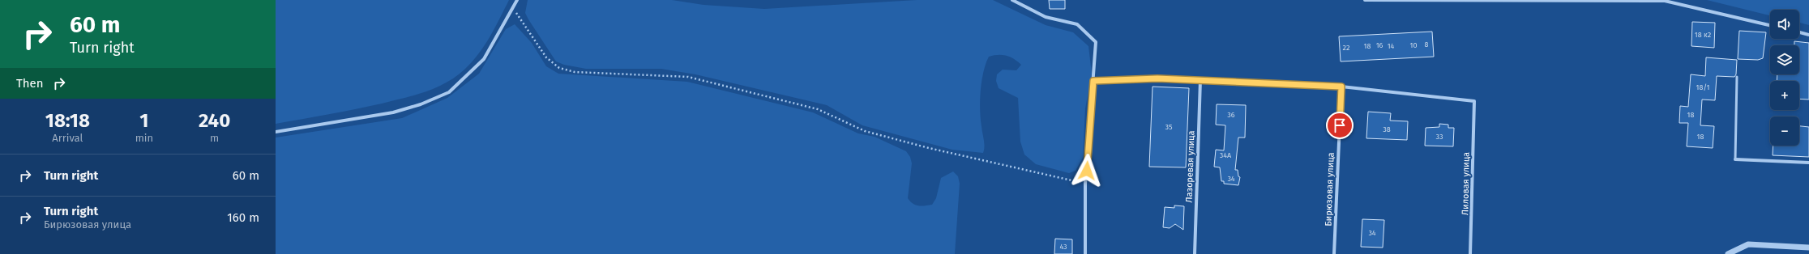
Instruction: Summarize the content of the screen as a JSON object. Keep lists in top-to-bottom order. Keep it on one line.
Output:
{"streets":{"street":["Лазоревая улица","Лиловая улица","Бирюзовая улица"]},"crossings":[["Лиловая улица","Бирюзовая улица"]],"house_numbers":["18 к2","8","16","10","18","14","22","18/1","36","18","35","38","33","18","34А","34","34","43"],"page":{"turn":["60 m","Turn right"],"map_buttons":["+","−"],"then":"Then","eta":["18:18","Arrival","1","min","240","m"],"list":[{"name":"Turn right","value":"60 m"},{"name":"Turn right","note":"Бирюзовая улица","value":"160 m"}]}}
